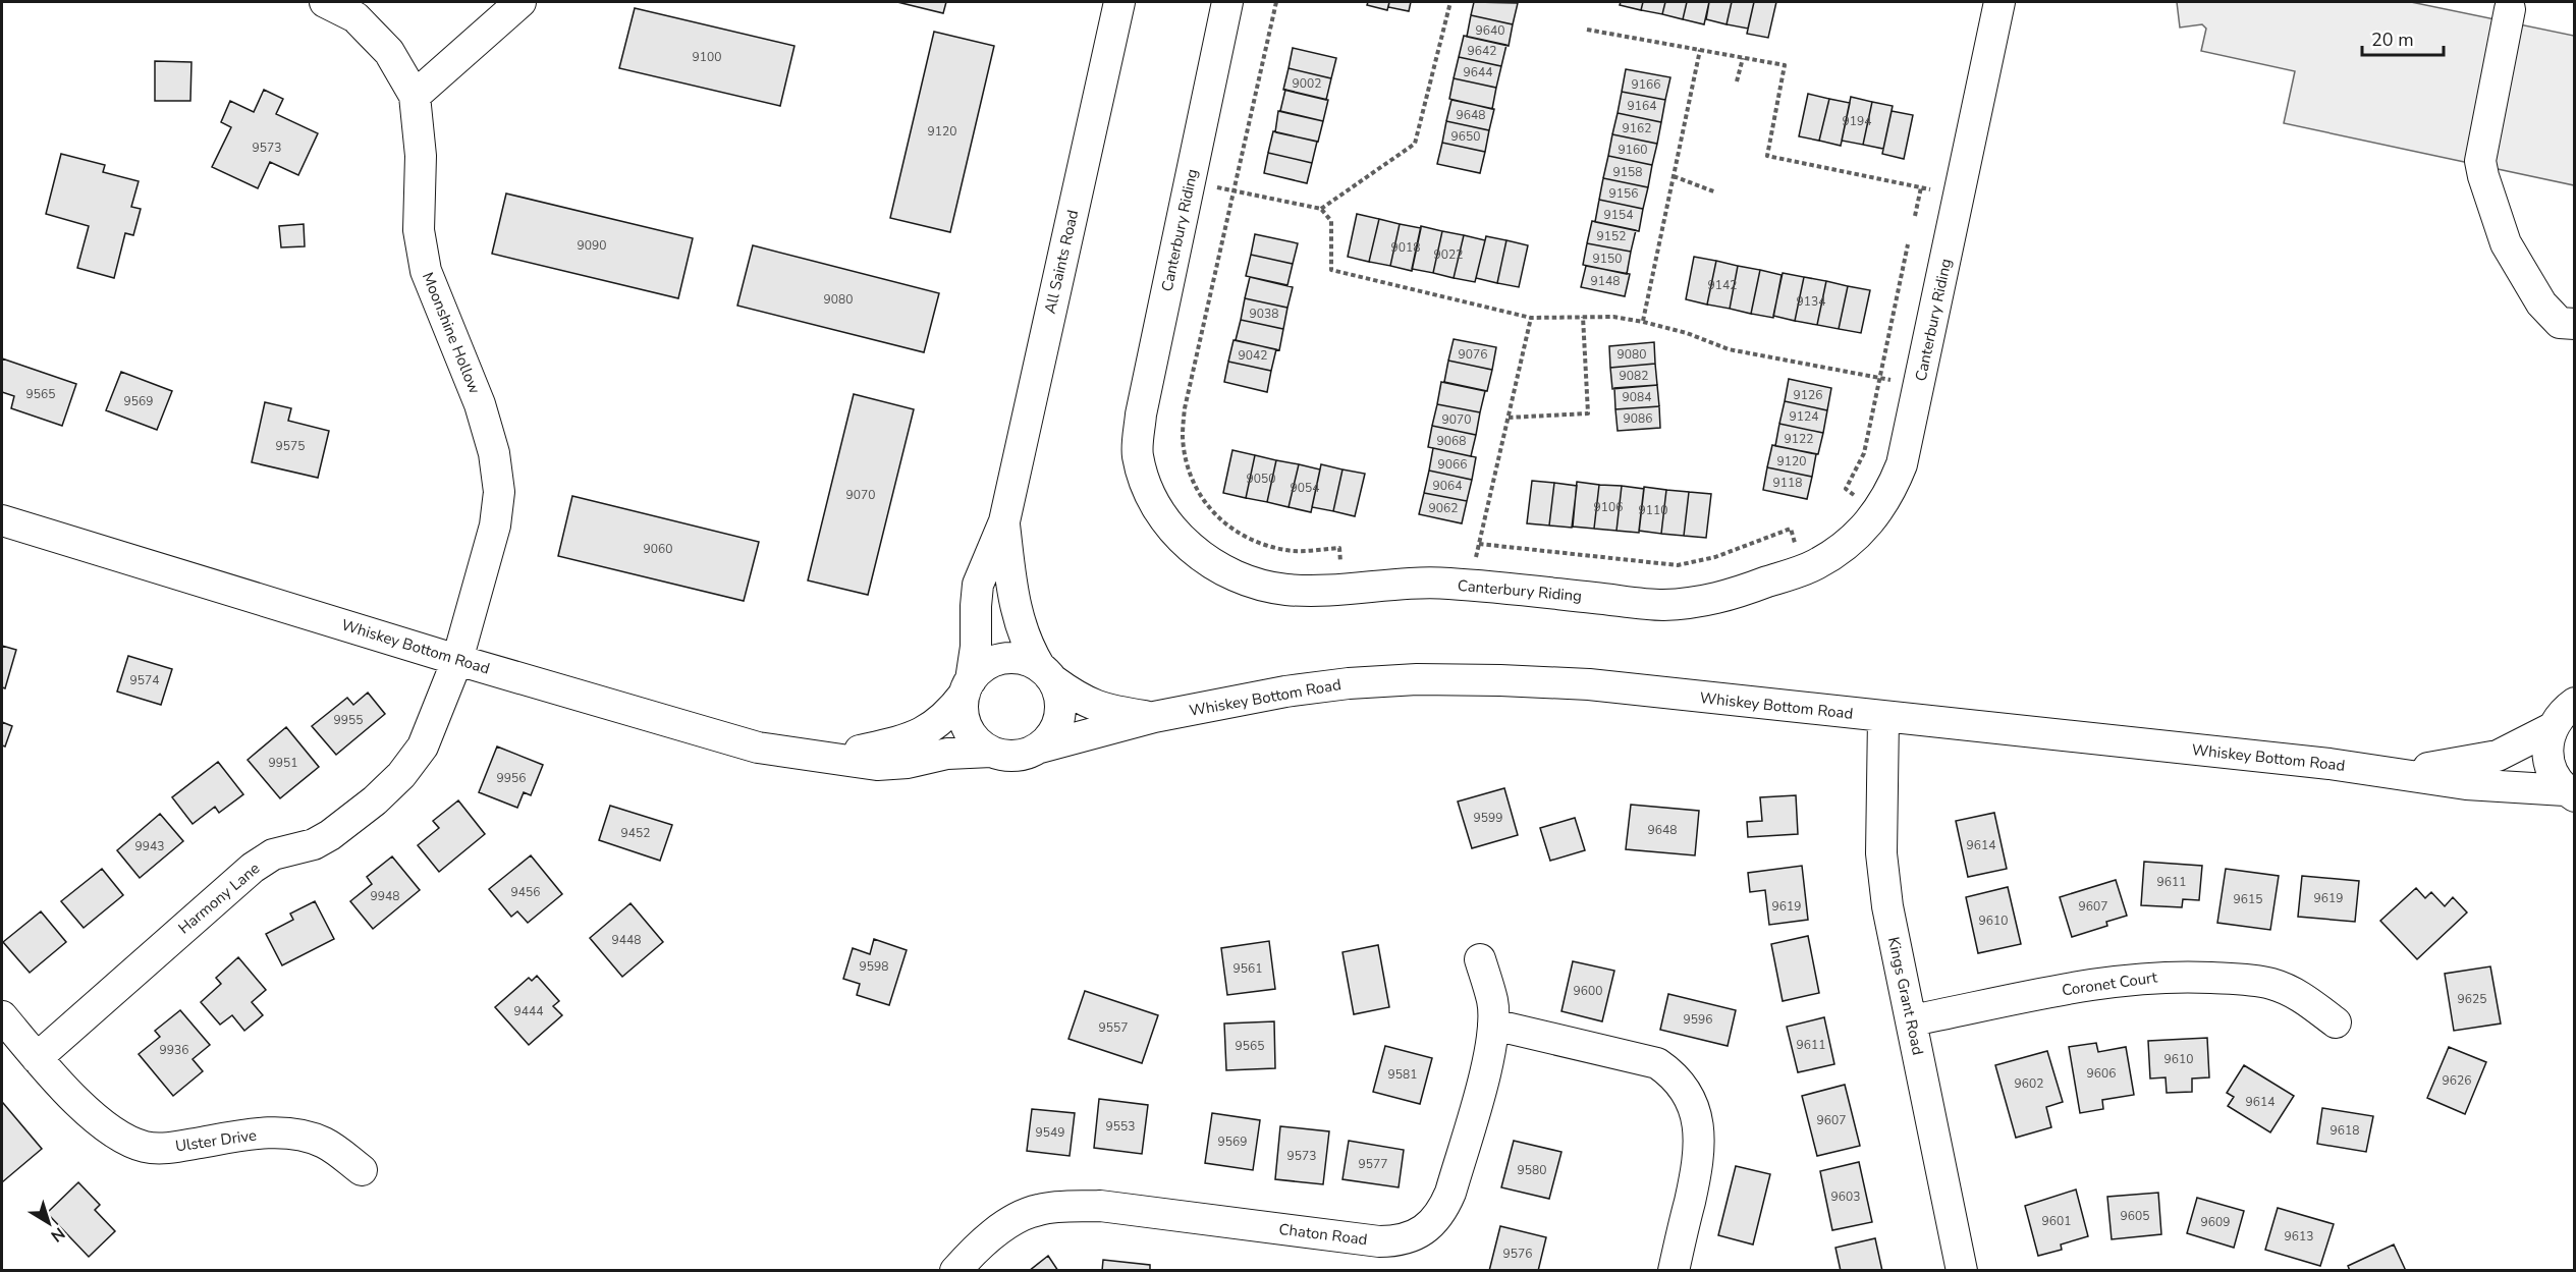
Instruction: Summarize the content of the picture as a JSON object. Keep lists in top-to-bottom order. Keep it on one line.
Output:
{"streets":{"street":["Canterbury Riding","All Saints Road","Moonshine Hollow","Whiskey Bottom Road","Harmony Lane","Coronet Court","Kings Grant Road","Ulster Drive","Chaton Road"]},"crossings":[["All Saints Road","Whiskey Bottom Road"],["Moonshine Hollow","Whiskey Bottom Road"],["Moonshine Hollow","Harmony Lane"],["Whiskey Bottom Road","Harmony Lane"],["Whiskey Bottom Road","Kings Grant Road"],["Harmony Lane","Ulster Drive"],["Coronet Court","Kings Grant Road"]],"house_numbers":["9640","9642","9100","9644","9002","9166","9164","9648","9194","9162","9120","9650","9573","9160","9158","9156","9154","9152","9090","9018","9022","9150","9148","9142","9080","9134","9038","9076","9080","9042","9082","9565","9126","9084","9569","9124","9086","9070","9122","9068","9575","9120","9066","9050","9118","9064","9054","9070","9106","9062","9110","9060","9574","9955","9951","9956","9599","9648","9452","9614","9943","9611","9456","9948","9619","9615","9619","9607","9610","9448","9598","9561","9600","9625","9444","9596","9557","9611","9565","9936","9610","9606","9581","9626","9602","9614","9607","9553","9618","9549","9569","9573","9577","9580","9603","9605","9601","9609","9613","9576"],"scale_bar":"20 m","north":"bottom right"}
